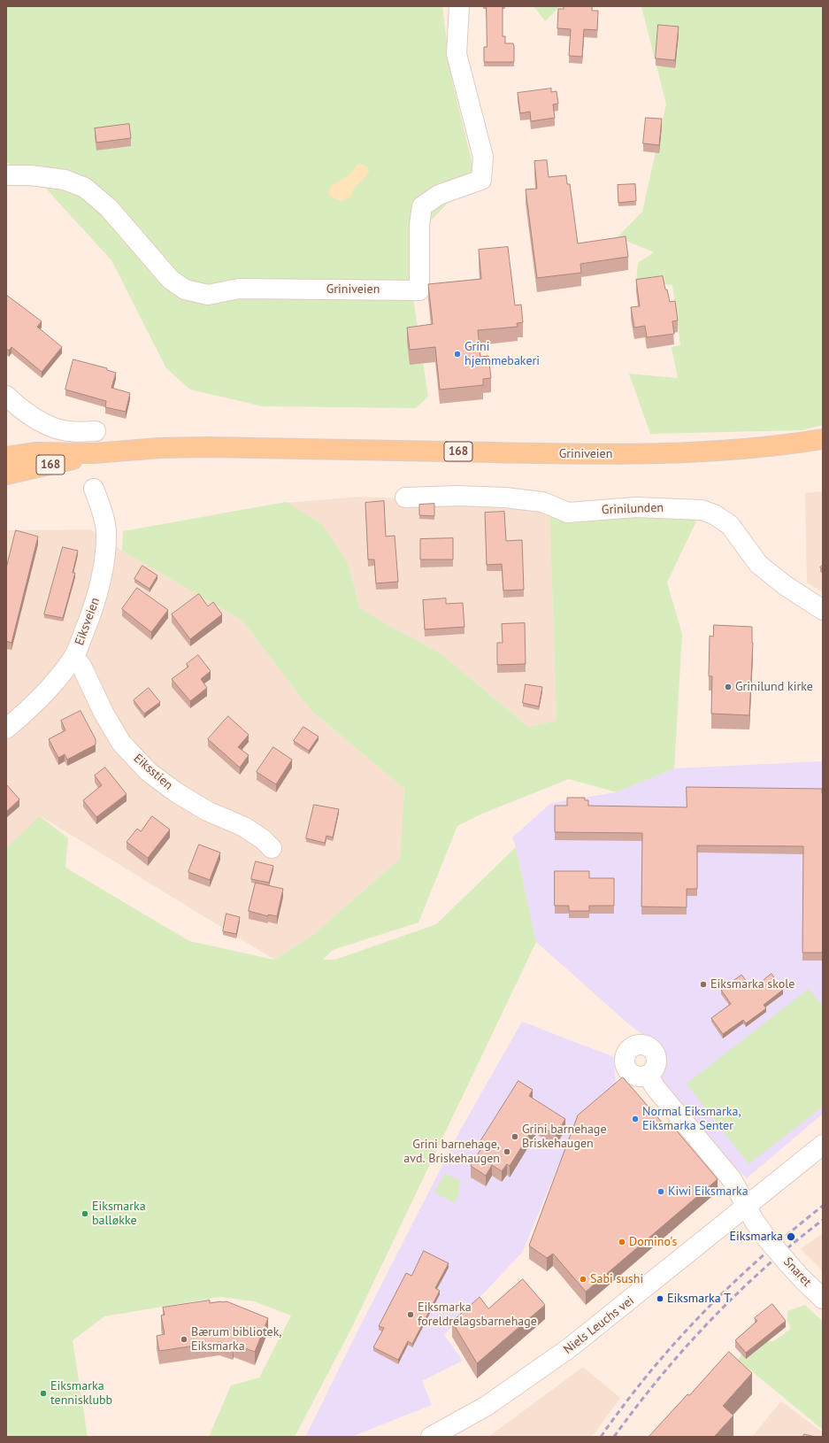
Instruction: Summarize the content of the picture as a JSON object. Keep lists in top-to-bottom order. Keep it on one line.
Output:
{"streets":{"main road":["Griniveien","168"],"street":["Grinilunden","Eiksveien","Eiksstien","Snaret","Niels Leuchs vei"]},"crossings":[["Eiksveien","Eiksstien"],["Snaret","Niels Leuchs vei"]],"places":["Grini hjemmebakeri","Grinilund kirke","Eiksmarka skole","Normal Eiksmarka, Eiksmarka Senter","Grini barnehage Briskehaugen","Grini barnehage, avd. Briskehaugen","Kiwi Eiksmarka","Eiksmarka balløkke","Eiksmarka","Domino's","Sabi sushi","Eiksmarka T","Eiksmarka foreldrelagsbarnehage","Bærum bibliotek, Eiksmarka","Eiksmarka tennisklubb"]}
